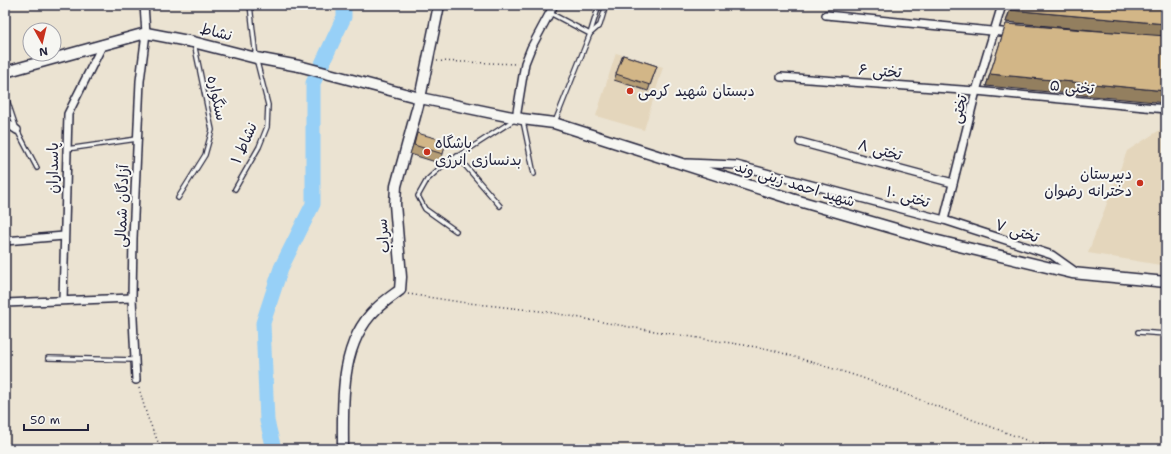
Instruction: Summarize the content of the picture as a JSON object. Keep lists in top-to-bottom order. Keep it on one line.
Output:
{"streets":{"main road":["نشاط","شهید احمد زینی وند","سراب"],"street":["تختی ۶","تختی ۵","تختی","تختی ۸","پاسداران","تختی ۱۰","آزادگان شمالی","تختی ۷"],"lane":["سنگواره","نشاط ۱"]},"crossings":[["نشاط","سنگواره"],["نشاط","نشاط ۱"],["نشاط","پاسداران"],["نشاط","شهید احمد زینی وند"],["نشاط","آزادگان شمالی"],["نشاط","سراب"],["تختی ۶","تختی ۵"],["تختی ۶","تختی"],["تختی ۵","تختی"],["تختی","تختی ۸"],["تختی","تختی ۱۰"],["تختی","تختی ۷"],["شهید احمد زینی وند","تختی ۱۰"],["شهید احمد زینی وند","تختی ۷"],["شهید احمد زینی وند","سراب"],["تختی ۱۰","تختی ۷"]],"places":["دبستان شهید کرمی","باشگاه بدنسازی انرژی","دبیرستان دخترانه رضوان"],"scale_bar":"50 m","north":"bottom"}
